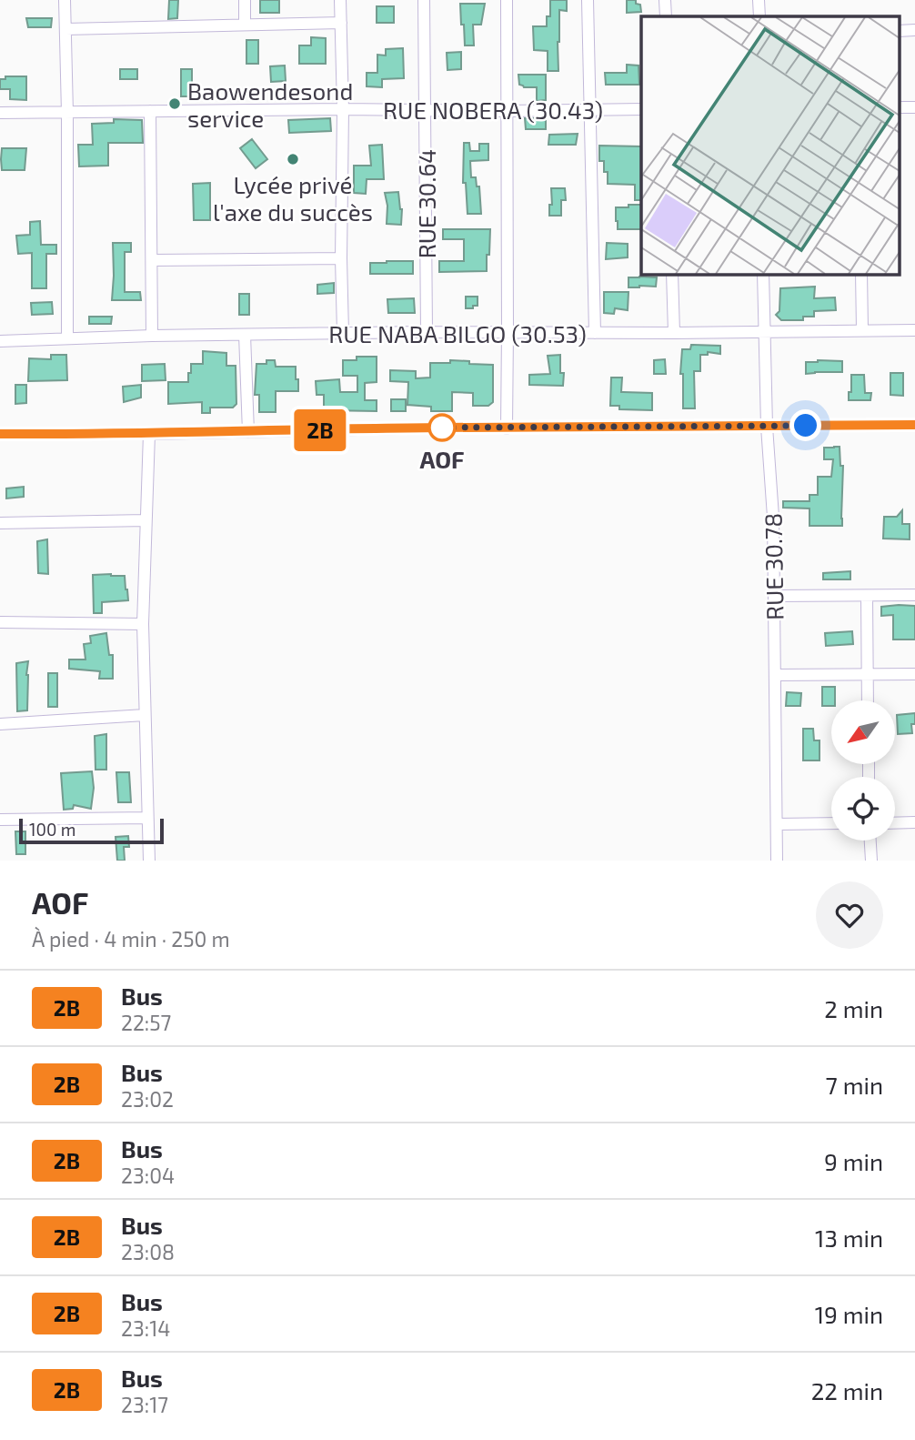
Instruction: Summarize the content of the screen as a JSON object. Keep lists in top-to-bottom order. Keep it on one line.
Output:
{"streets":{"street":["RUE NOBERA (30.43)","RUE 30.64","RUE NABA BILGO (30.53)","RUE 30.78"]},"crossings":[["RUE NOBERA (30.43)","RUE 30.64"],["RUE 30.64","RUE NABA BILGO (30.53)"],["RUE NABA BILGO (30.53)","RUE 30.78"]],"places":["Baowendesond service","Lycée privé l'axe du succès","AOF"],"lines":["bus line 2B"],"scale_bar":"100 m","north":"bottom left","page":{"on_map":"2B","scale":"100 m","heading":["AOF","À pied · 4 min · 250 m"],"list":[{"mark":"2B","name":"Bus","note":"22:57","value":"2 min"},{"mark":"2B","name":"Bus","note":"23:02","value":"7 min"},{"mark":"2B","name":"Bus","note":"23:04","value":"9 min"},{"mark":"2B","name":"Bus","note":"23:08","value":"13 min"},{"mark":"2B","name":"Bus","note":"23:14","value":"19 min"},{"mark":"2B","name":"Bus","note":"23:17","value":"22 min"}]}}
